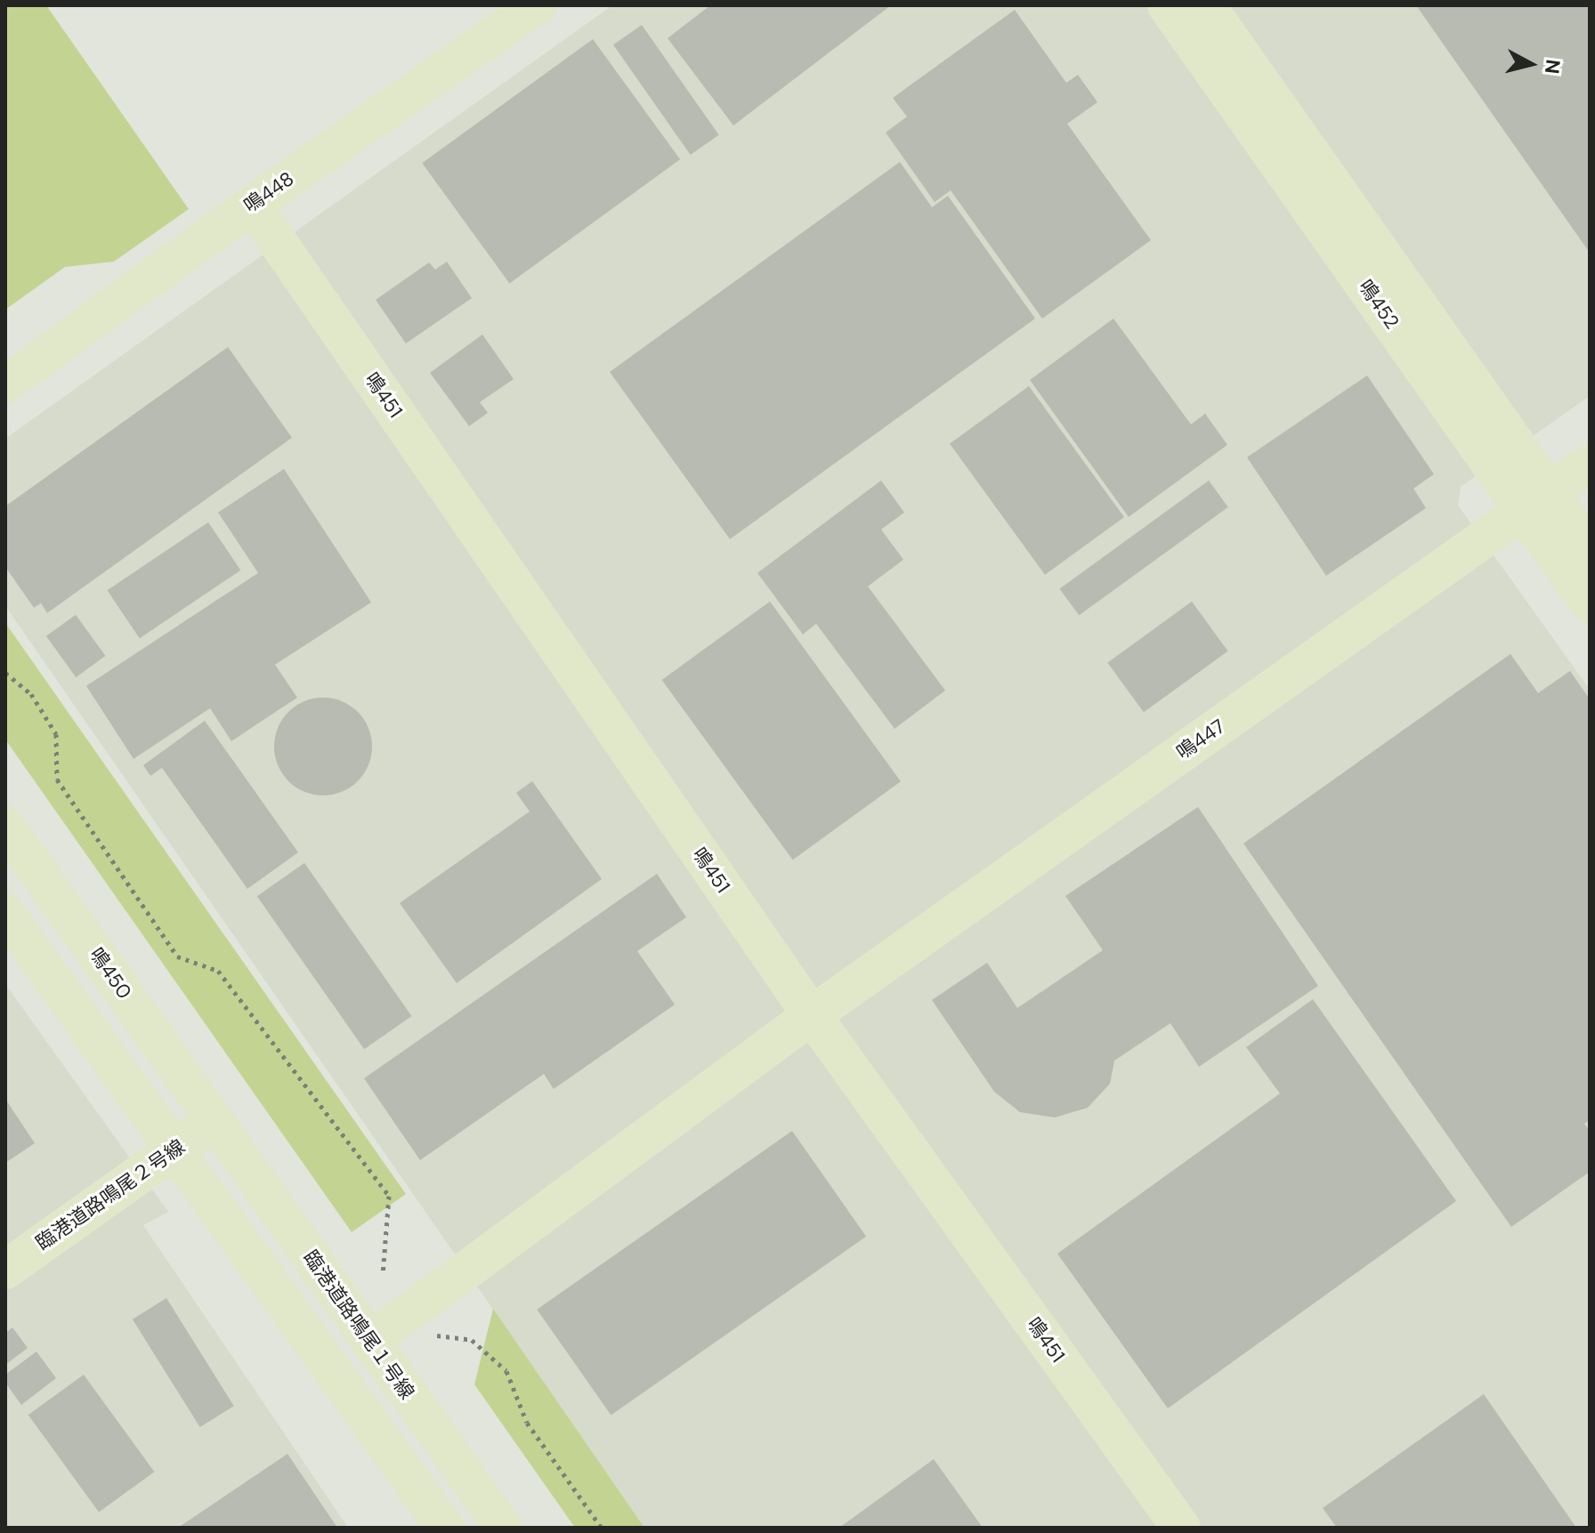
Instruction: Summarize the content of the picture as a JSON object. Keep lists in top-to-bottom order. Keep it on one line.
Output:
{"streets":{"street":["鳴448","鳴452","鳴451","鳴447","鳴450","臨港道路鳴尾２号線","臨港道路鳴尾１号線"]},"crossings":[["鳴448","鳴451"],["鳴452","鳴447"],["鳴451","鳴447"],["鳴447","臨港道路鳴尾１号線"],["鳴450","臨港道路鳴尾２号線"],["鳴450","臨港道路鳴尾１号線"],["臨港道路鳴尾２号線","臨港道路鳴尾１号線"]],"north":"right"}
